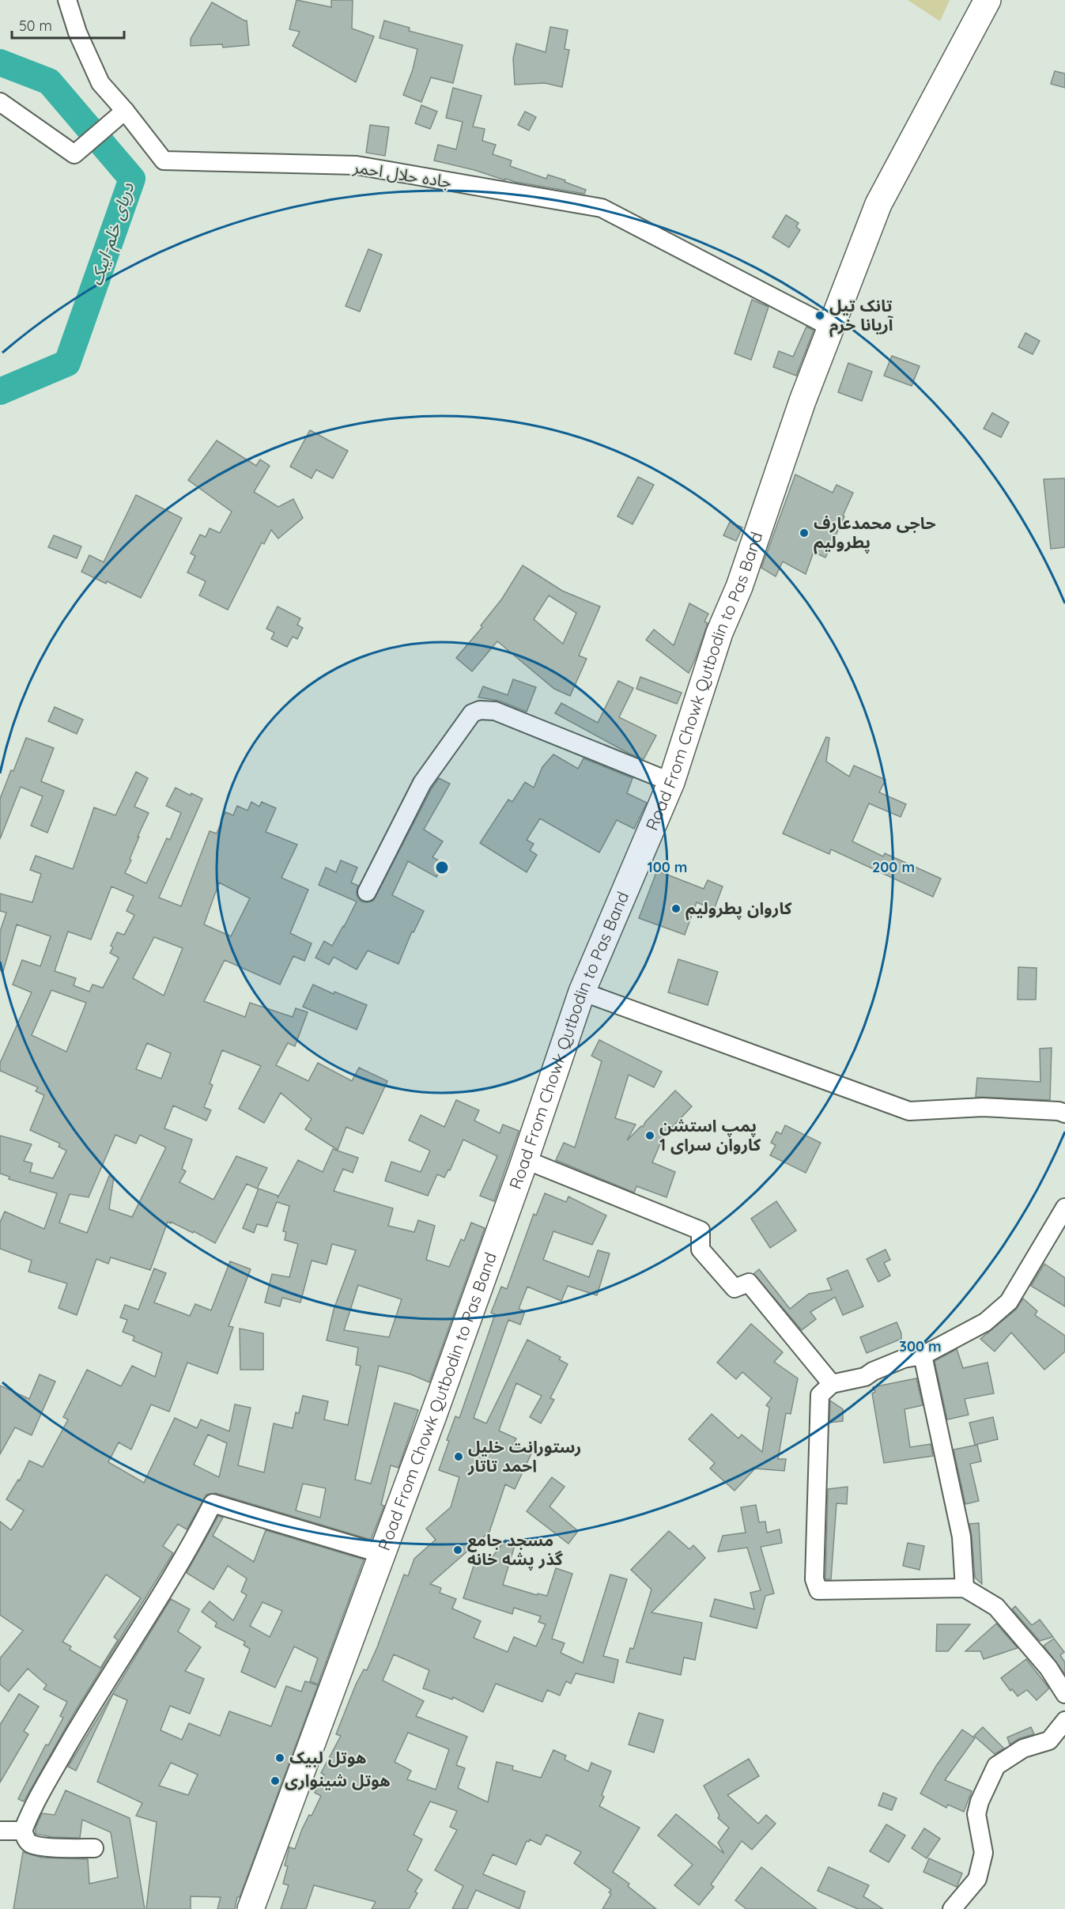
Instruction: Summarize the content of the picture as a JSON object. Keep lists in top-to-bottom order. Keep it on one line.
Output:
{"streets":{"main road":["Road From Chowk Qutbodin to Pas Band"],"street":["جاده حلال احمر"]},"crossings":[["جاده حلال احمر","Road From Chowk Qutbodin to Pas Band"]],"water":["دریای خلم-ایبک"],"places":["تانک تیل آریانا خرم","حاجی محمدعارف پطرولیم","کاروان پطرولیم","پمپ استشن کاروان سرای 1","رستورانت خلیل احمد تاتار","مسجد جامع گذر پشه خانه","هوتل لبیک","هوتل شینواری"],"scale_bar":"50 m","rings":["100 m","200 m","300 m"]}
